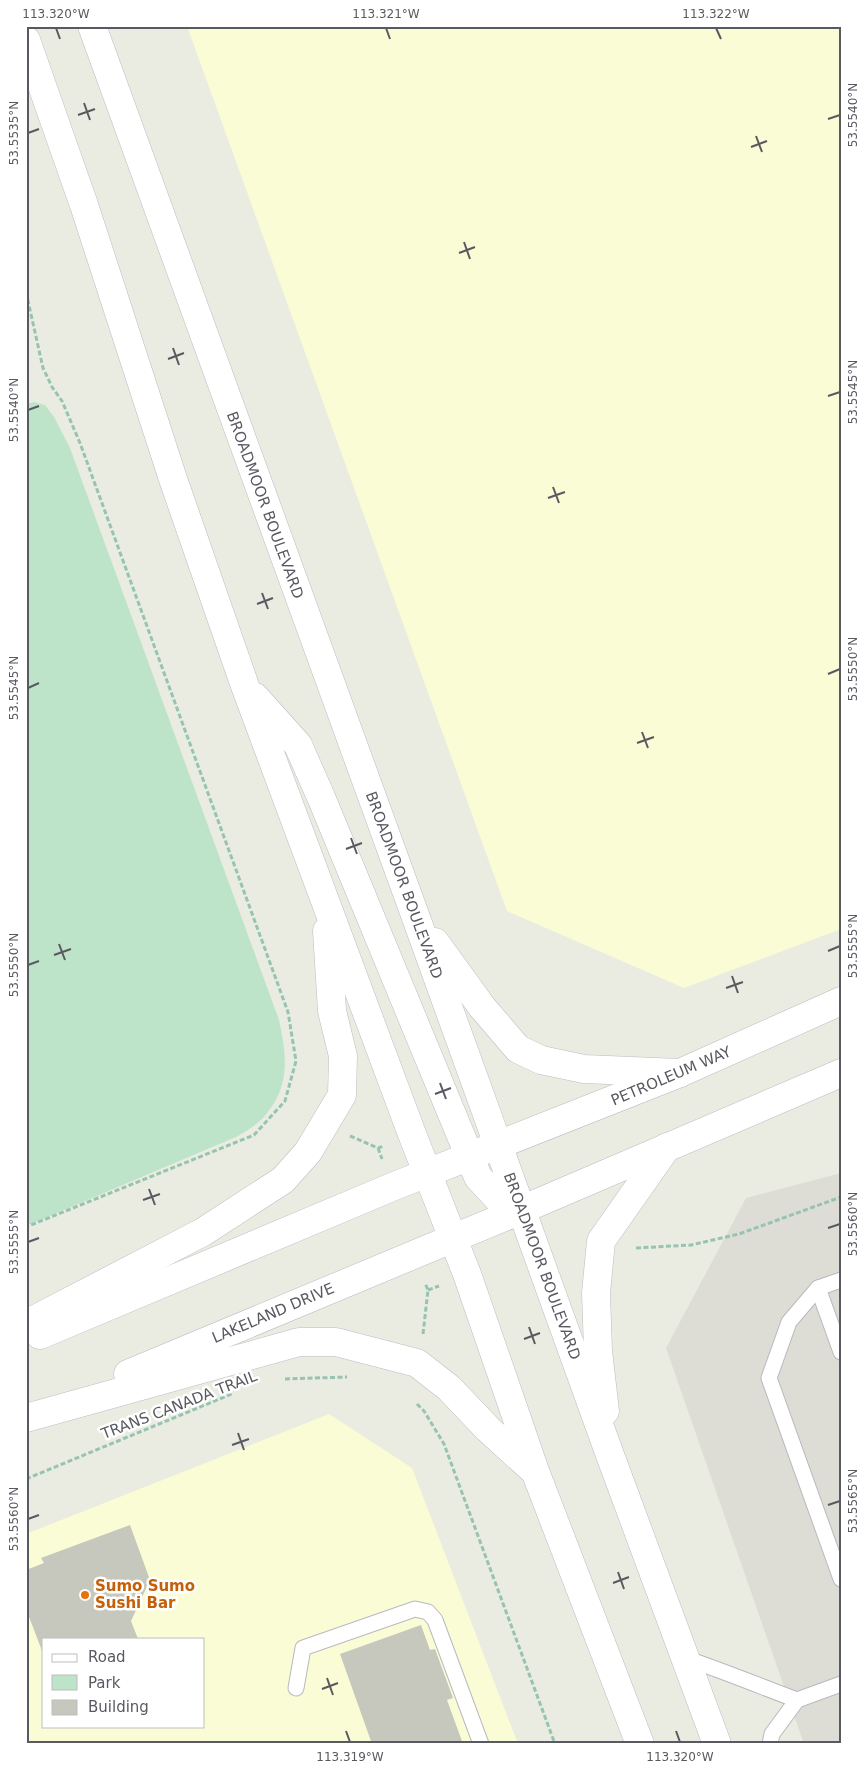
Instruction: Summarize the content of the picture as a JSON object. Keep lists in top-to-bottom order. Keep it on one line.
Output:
{"streets":{"main road":["BROADMOOR BOULEVARD","PETROLEUM WAY","LAKELAND DRIVE"],"path":["TRANS CANADA TRAIL"]},"crossings":[["BROADMOOR BOULEVARD","PETROLEUM WAY"],["BROADMOOR BOULEVARD","LAKELAND DRIVE"]],"places":["Sumo Sumo Sushi Bar"],"legend":["Road","Park","Building"],"coordinates":["113.320°W","113.321°W","113.322°W","53.5540°N","53.5535°N","53.5545°N","53.5550°N","53.5555°N","53.5560°N","53.5565°N","113.319°W"]}
